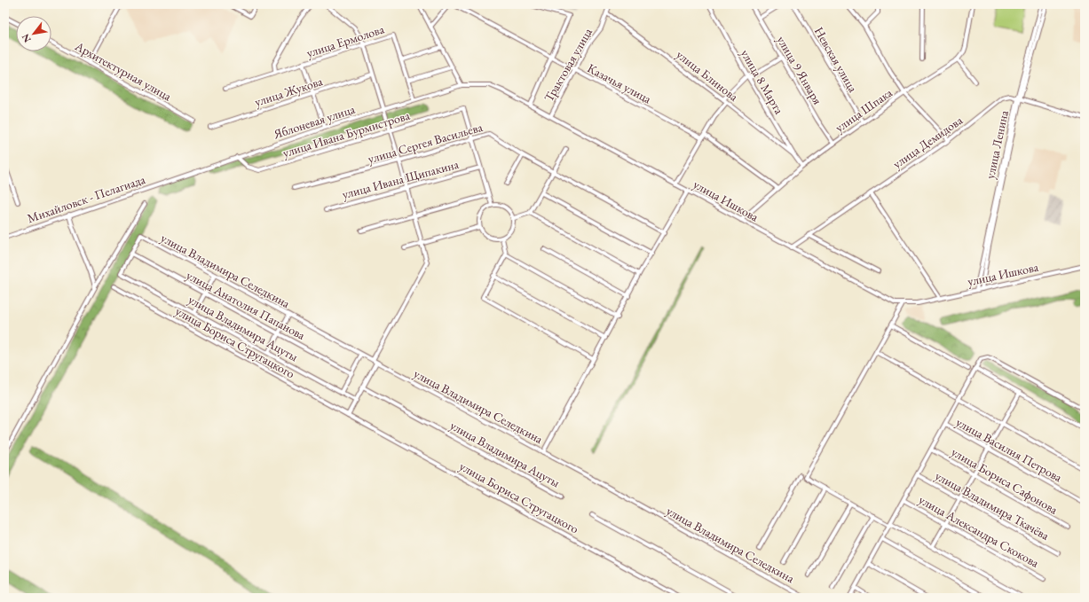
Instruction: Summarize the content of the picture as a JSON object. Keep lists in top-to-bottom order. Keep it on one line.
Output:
{"streets":{"street":["улица Ермолова","Невская улица","Трактовая улица","улица 9 Января","Архитектурная улица","улица Блинова","улица 8 Марта","Казачья улица","улица Жукова","улица Шпака","Яблоневая улица","улица Ивана Бурмистрова","улица Демидова","улица Сергея Васильева","улица Ленина","улица Ивана Щипакина","Михайловск - Пелагиада","улица Ишкова","улица Владимира Селедкина","улица Анатолия Папанова","улица Владимира Ацуты","улица Бориса Стругацкого","улица Василия Петрова","улица Бориса Сафонова","улица Владимира Ткачёва","улица Александра Скокова"]},"crossings":[["Невская улица","улица Шпака"],["Трактовая улица","улица Блинова"],["Трактовая улица","Казачья улица"],["Трактовая улица","улица Ишкова"],["улица 9 Января","улица Шпака"],["улица Блинова","улица 8 Марта"],["улица 8 Марта","улица Шпака"],["улица Шпака","улица Ишкова"],["Яблоневая улица","улица Ивана Бурмистрова"],["Яблоневая улица","Михайловск - Пелагиада"],["Яблоневая улица","улица Ишкова"],["улица Ивана Бурмистрова","улица Сергея Васильева"],["улица Демидова","улица Ленина"],["улица Демидова","улица Ишкова"],["улица Ленина","улица Ишкова"],["улица Владимира Селедкина","улица Анатолия Папанова"],["улица Владимира Селедкина","улица Владимира Ацуты"],["улица Анатолия Папанова","улица Владимира Ацуты"]],"north":"bottom left"}
